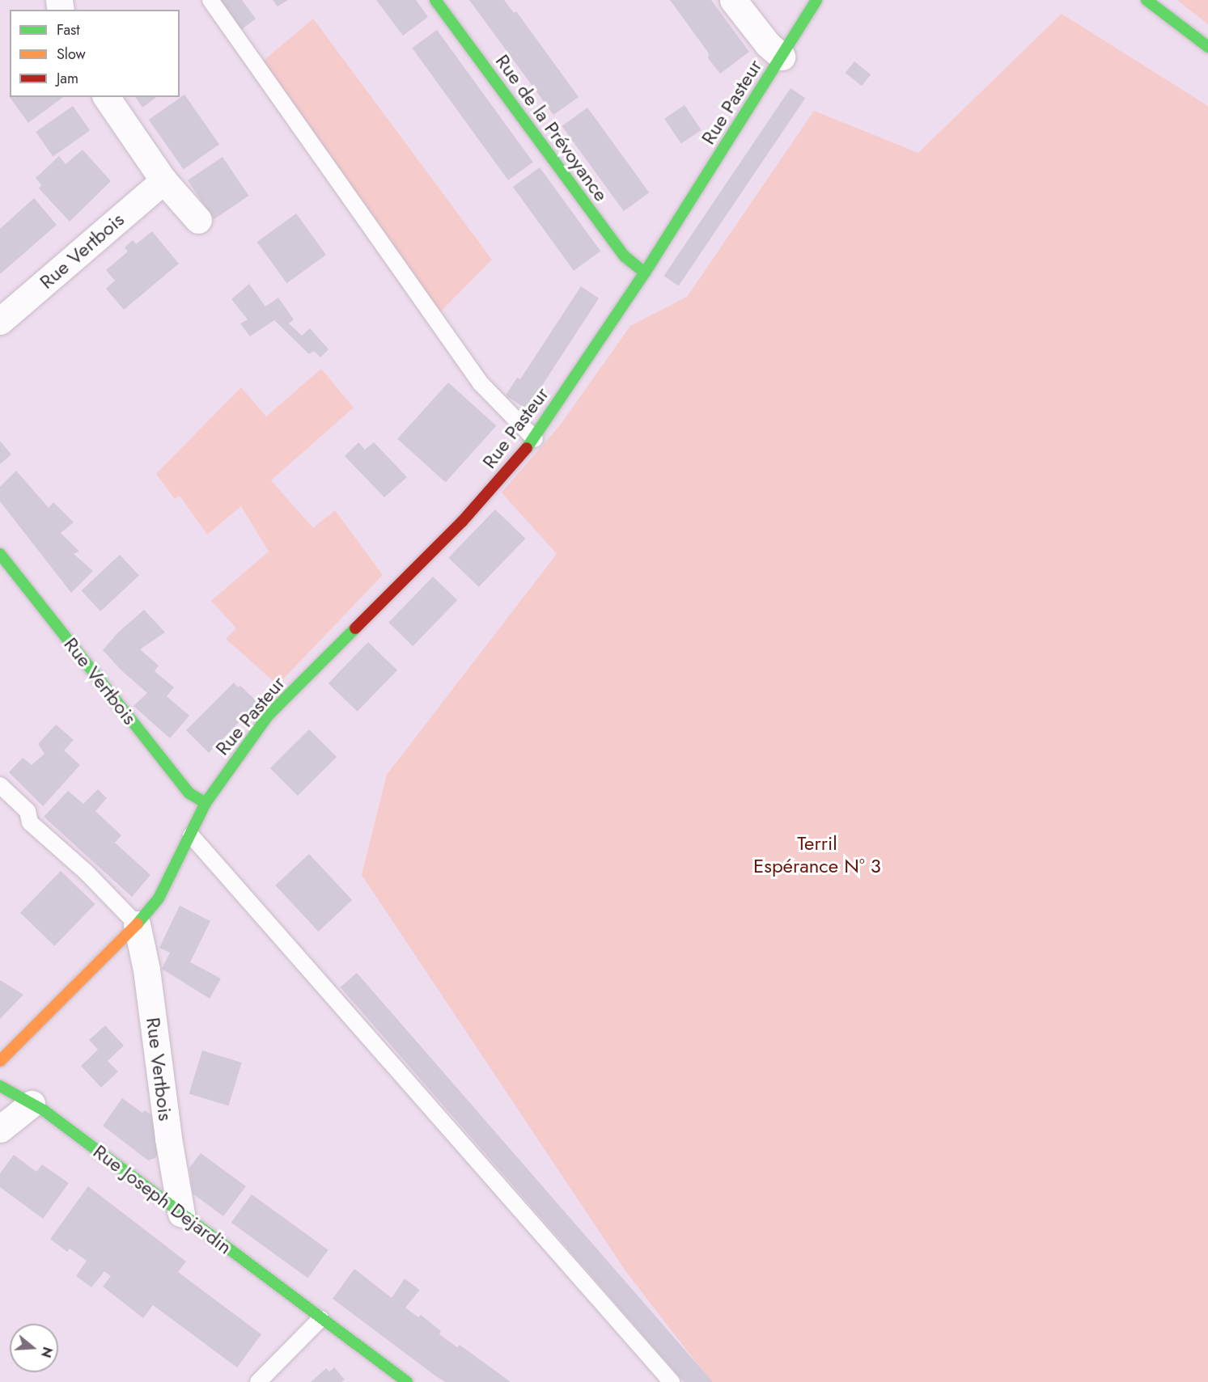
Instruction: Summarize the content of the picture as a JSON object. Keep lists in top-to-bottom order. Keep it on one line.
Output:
{"streets":{"street":["Rue Pasteur","Rue de la Prévoyance","Rue Vertbois","Rue Joseph Dejardin"]},"crossings":[["Rue Pasteur","Rue de la Prévoyance"],["Rue Pasteur","Rue Vertbois"],["Rue Vertbois","Rue Joseph Dejardin"]],"parks":["Terril Espérance N° 3"],"legend":["Fast","Slow","Jam"],"north":"right"}
